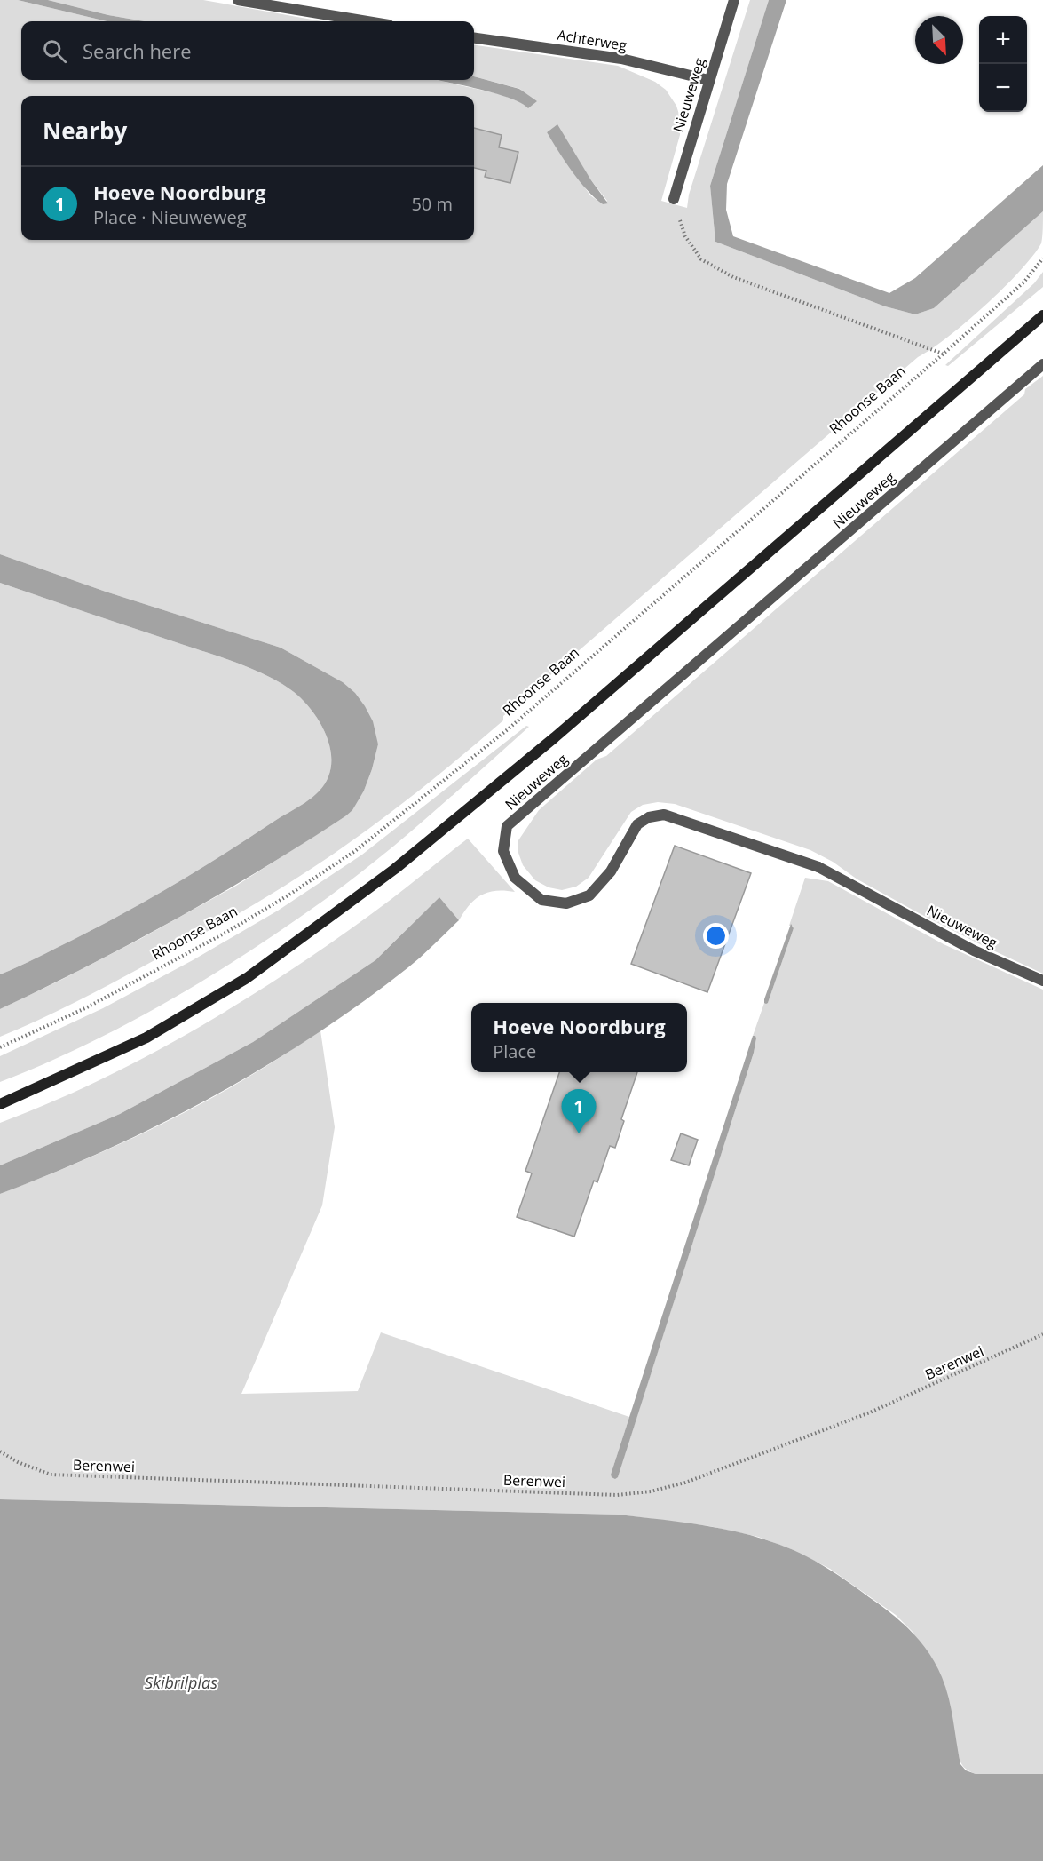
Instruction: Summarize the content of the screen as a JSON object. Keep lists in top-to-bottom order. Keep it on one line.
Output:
{"streets":{"street":["Achterweg","Nieuweweg"],"path":["Rhoonse Baan","Berenwei"]},"crossings":[["Achterweg","Nieuweweg"]],"water":["Skibrilplas"],"north":"bottom right","page":{"map_buttons":["+","−"],"search":"Search here","heading":"Nearby","list":[{"mark":"1","name":"Hoeve Noordburg","note":"Place · Nieuweweg","value":"50 m"}],"popup":["Hoeve Noordburg","Place"],"pins":"1"}}
